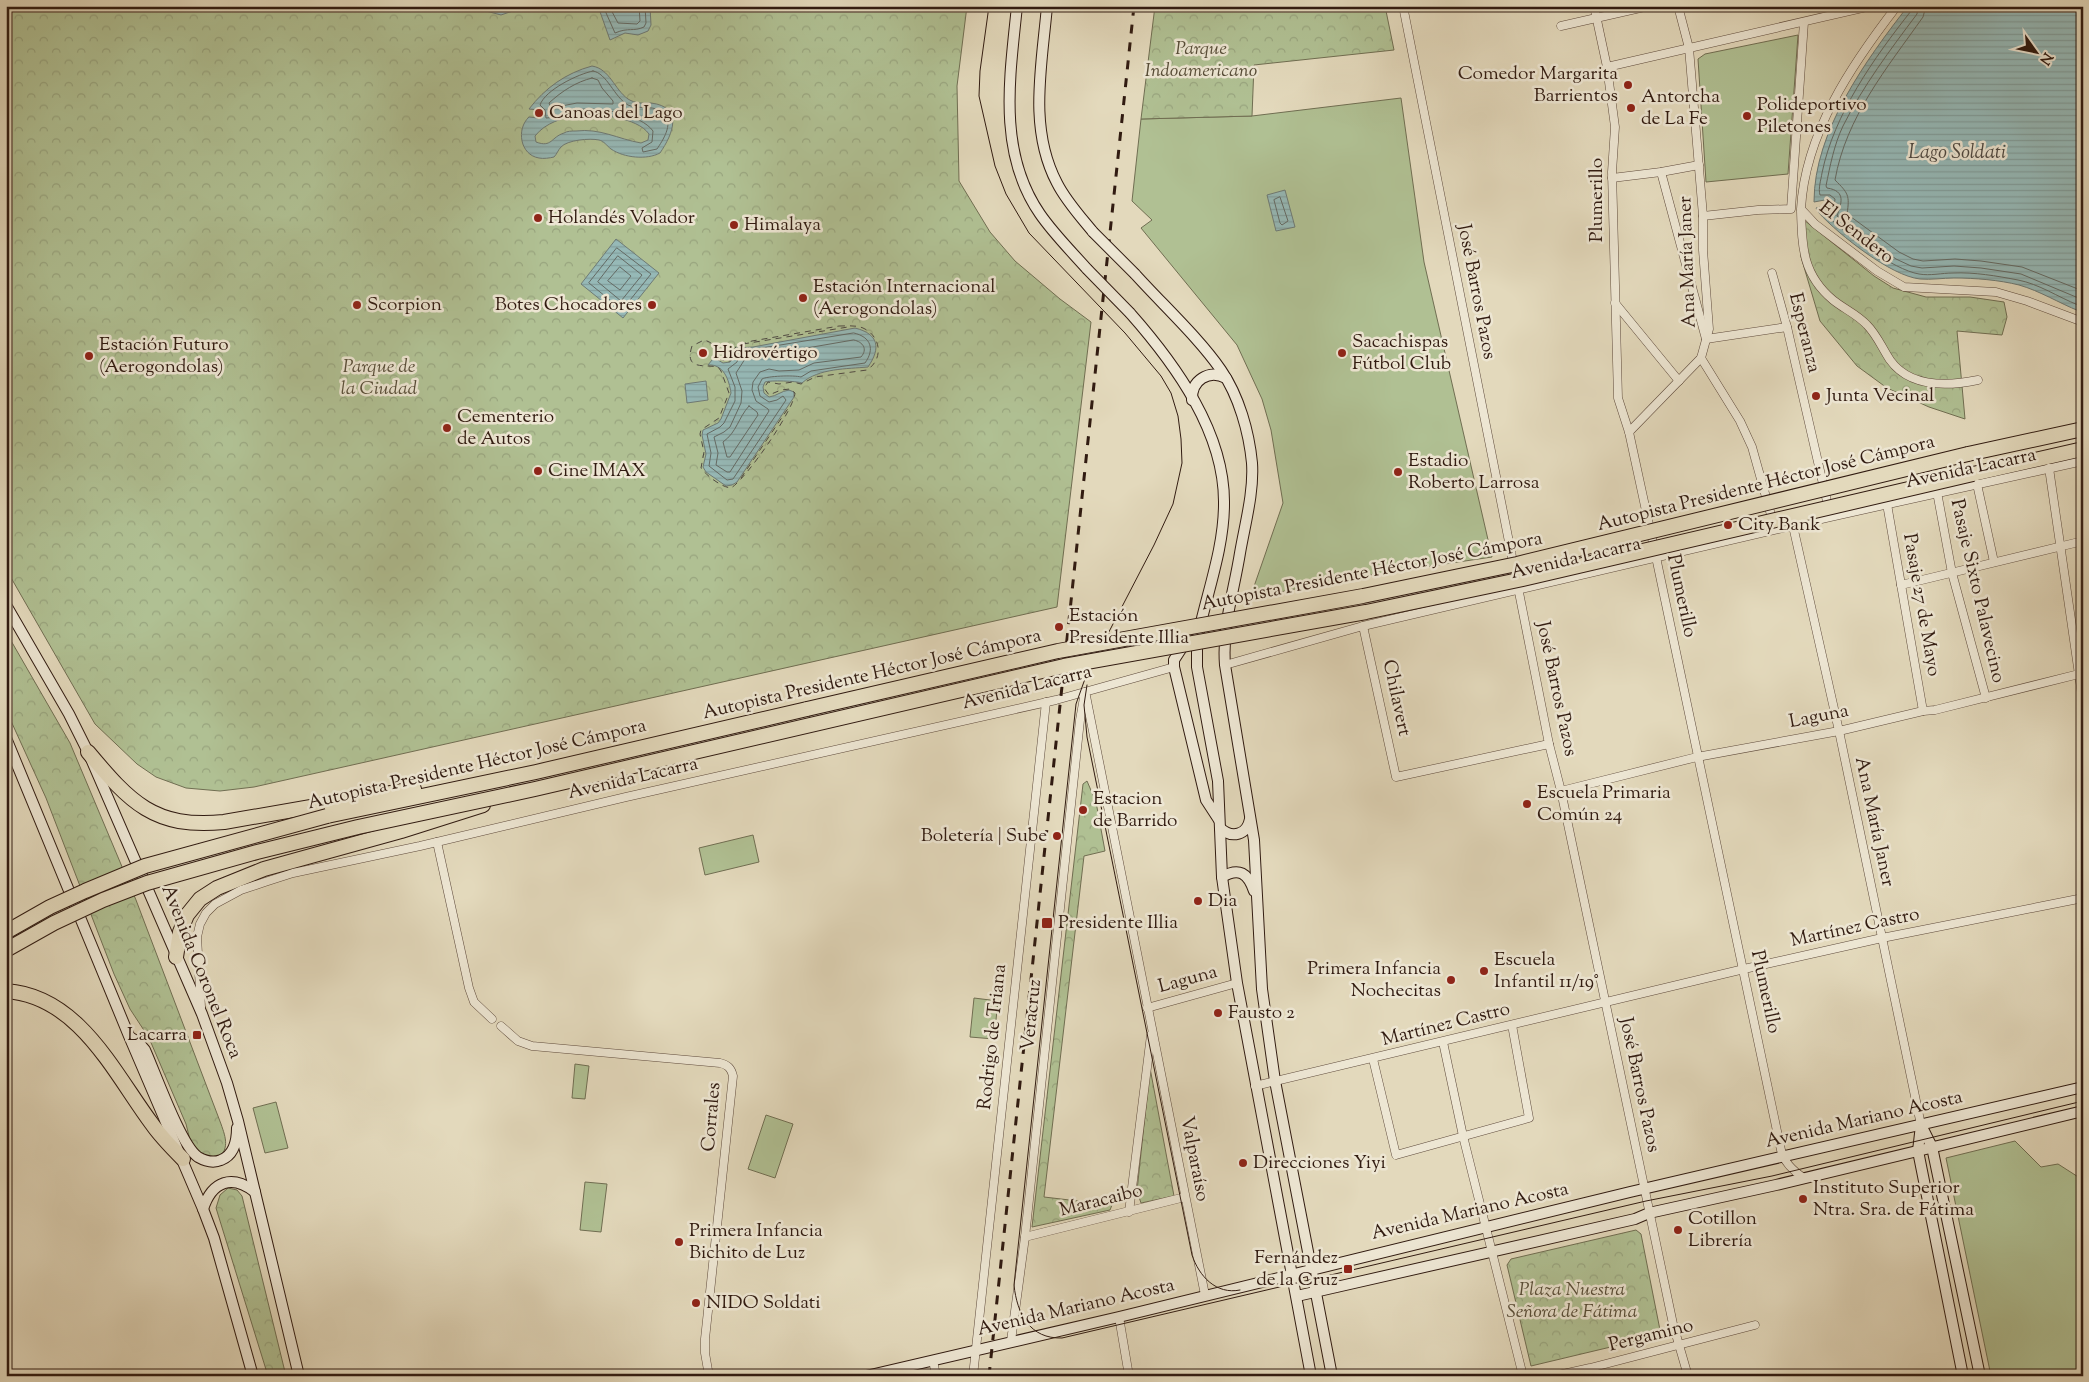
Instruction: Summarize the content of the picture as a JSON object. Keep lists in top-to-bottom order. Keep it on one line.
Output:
{"streets":{"highway":["Autopista Presidente Héctor José Cámpora"],"main road":["Avenida Coronel Roca","Avenida Mariano Acosta"],"street":["Plumerillo","El Sendero","Ana María Janer","José Barros Pazos","Esperanza","Avenida Lacarra","Pasaje Sixto Palavecino","Pasaje 27 de Mayo","Chilavert","Laguna","Martínez Castro","Veracruz","Rodrigo de Triana","Corrales","Valparaíso","Maracaibo","Pergamino"]},"crossings":[["Plumerillo","Avenida Lacarra"],["Plumerillo","Laguna"],["Plumerillo","Martínez Castro"],["Plumerillo","Avenida Mariano Acosta"],["Ana María Janer","Avenida Lacarra"],["Ana María Janer","Laguna"],["Ana María Janer","Martínez Castro"],["Ana María Janer","Avenida Mariano Acosta"],["José Barros Pazos","Avenida Lacarra"],["José Barros Pazos","Chilavert"],["José Barros Pazos","Laguna"],["José Barros Pazos","Martínez Castro"],["José Barros Pazos","Avenida Mariano Acosta"],["José Barros Pazos","Pergamino"],["Esperanza","Avenida Lacarra"],["Avenida Lacarra","Autopista Presidente Héctor José Cámpora"],["Avenida Lacarra","Pasaje Sixto Palavecino"],["Avenida Lacarra","Pasaje 27 de Mayo"],["Avenida Lacarra","Chilavert"],["Avenida Lacarra","Avenida Coronel Roca"],["Avenida Lacarra","Veracruz"],["Avenida Lacarra","Rodrigo de Triana"],["Avenida Lacarra","Valparaíso"],["Pasaje Sixto Palavecino","Laguna"],["Pasaje 27 de Mayo","Laguna"],["Laguna","Valparaíso"],["Veracruz","Avenida Mariano Acosta"],["Veracruz","Valparaíso"],["Veracruz","Maracaibo"],["Rodrigo de Triana","Avenida Mariano Acosta"],["Avenida Mariano Acosta","Valparaíso"],["Valparaíso","Maracaibo"]],"water":["Lago Soldati"],"parks":["Parque Indoamericano","Parque de la Ciudad","Plaza Nuestra Señora de Fátima"],"places":{"other":["Comedor Margarita Barrientos","Antorcha de La Fe","Canoas del Lago","Polideportivo Piletones","Holandés Volador","Himalaya","Estación Internacional (Aerogondolas)","Scorpion","Botes Chocadores","Hidrovértigo","Sacachispas Fútbol Club","Estación Futuro (Aerogondolas)","Junta Vecinal","Cementerio de Autos","Cine IMAX","Estadio Roberto Larrosa","City Bank","Estación Presidente Illia","Escuela Primaria Común 24","Estacion de Barrido","Boletería | Sube","Dia","Escuela Infantil 11/19°","Primera Infancia Nochecitas","Fausto 2","Direcciones Yiyi","Instituto Superior Ntra. Sra. de Fátima","Cotillon Librería","Primera Infancia Bichito de Luz","NIDO Soldati"],"transit":["Presidente Illia","Lacarra","Fernández de la Cruz"]},"north":"bottom right"}
